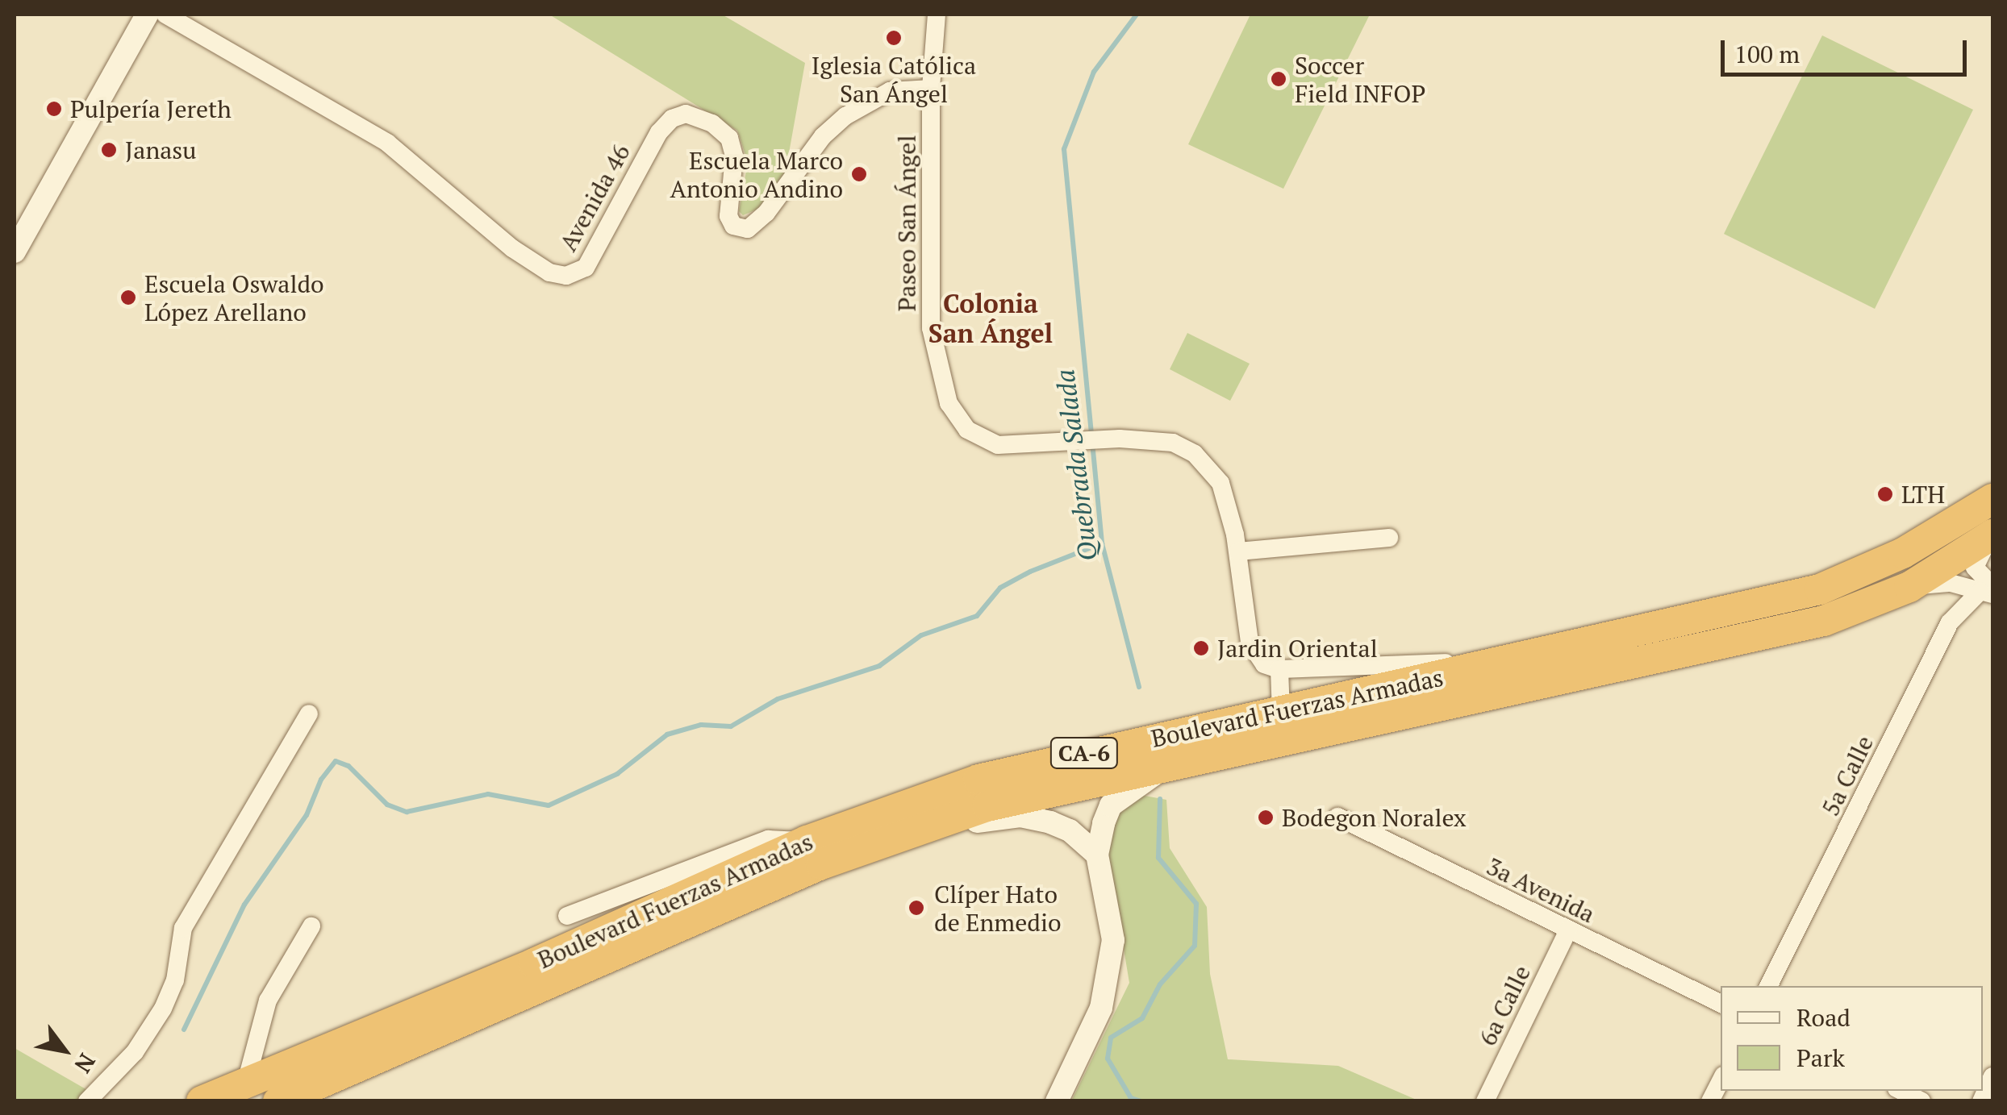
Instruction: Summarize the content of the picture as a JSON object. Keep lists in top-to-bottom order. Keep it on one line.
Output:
{"streets":{"highway":["Boulevard Fuerzas Armadas","CA-6"],"street":["Avenida 46","Paseo San Ángel","5a Calle","3a Avenida","6a Calle"]},"crossings":[["Avenida 46","Paseo San Ángel"],["3a Avenida","6a Calle"]],"districts":["Colonia San Ángel"],"water":["Quebrada Salada"],"places":["Iglesia Católica San Ángel","Soccer Field INFOP","Pulpería Jereth","Janasu","Escuela Marco Antonio Andino","Escuela Oswaldo López Arellano","LTH","Jardin Oriental","Bodegon Noralex","Clíper Hato de Enmedio"],"legend":["Road","Park"],"scale_bar":"100 m","north":"bottom right"}
